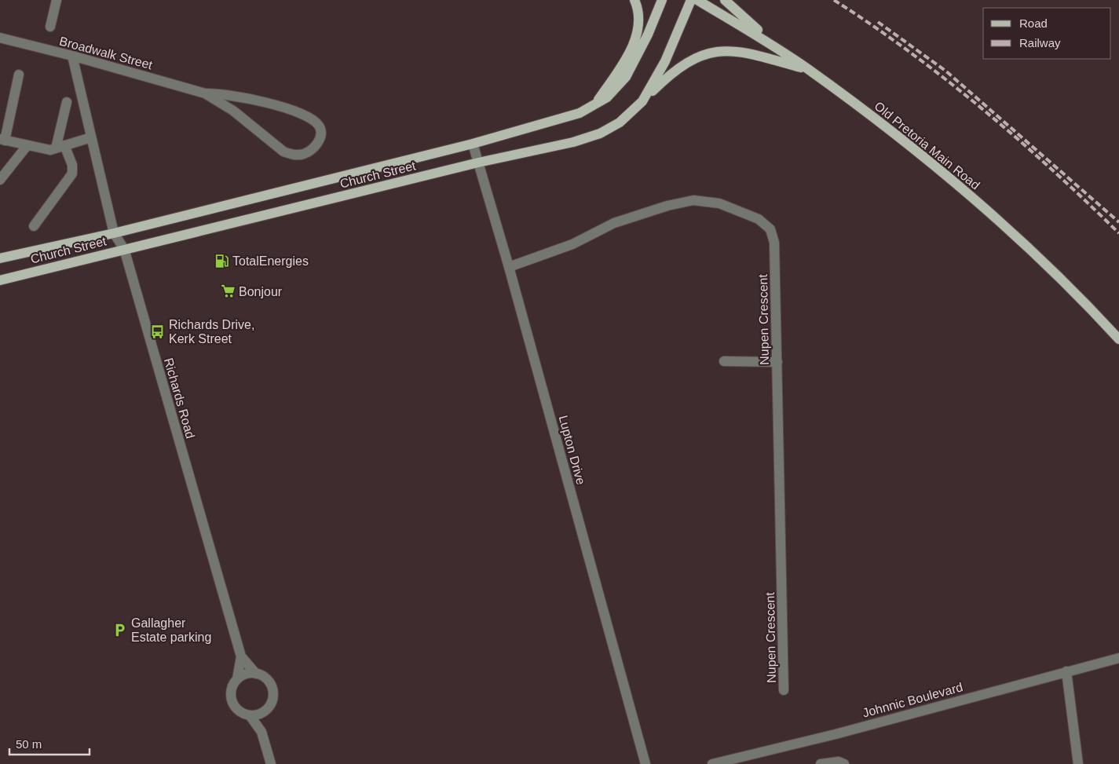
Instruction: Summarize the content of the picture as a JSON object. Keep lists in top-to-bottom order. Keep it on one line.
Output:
{"streets":{"main road":["Old Pretoria Main Road","Church Street"],"street":["Broadwalk Street","Nupen Crescent","Richards Road","Lupton Drive","Johnnic Boulevard"]},"crossings":[["Broadwalk Street","Richards Road"],["Church Street","Richards Road"],["Church Street","Lupton Drive"],["Nupen Crescent","Lupton Drive"]],"places":{"fuel station":["TotalEnergies"],"supermarket":["Bonjour"],"bus stop":["Richards Drive, Kerk Street"],"parking":["Gallagher Estate parking"]},"legend":["Road","Railway"],"scale_bar":"50 m"}
